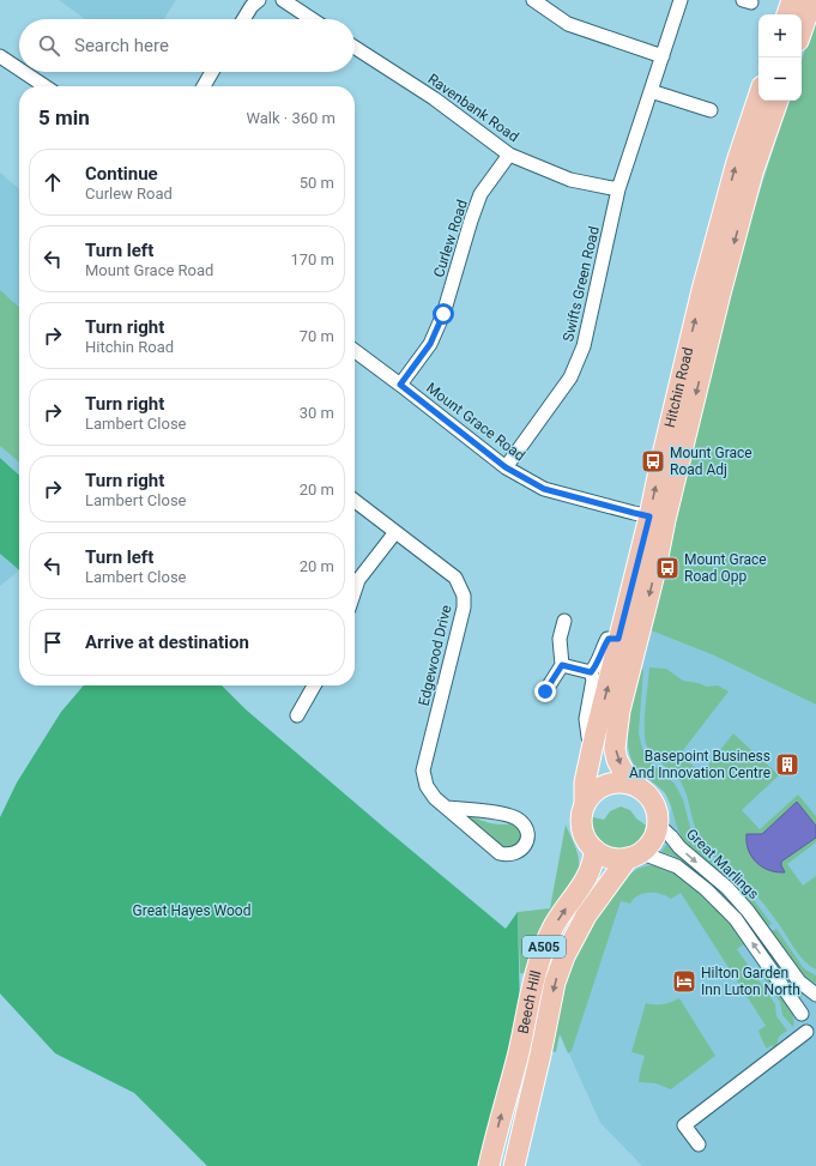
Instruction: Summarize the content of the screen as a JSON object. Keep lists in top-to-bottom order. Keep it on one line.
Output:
{"streets":{"main road":["Hitchin Road","A505","Beech Hill"],"street":["Ravenbank Road","Curlew Road","Swifts Green Road","Mount Grace Road","Edgewood Drive","Great Marlings"]},"crossings":[["Ravenbank Road","Curlew Road"],["Ravenbank Road","Swifts Green Road"],["Curlew Road","Mount Grace Road"],["Swifts Green Road","Mount Grace Road"],["Hitchin Road","Mount Grace Road"],["Hitchin Road","Great Marlings"],["Hitchin Road","A505"],["Hitchin Road","Beech Hill"],["Great Marlings","A505"],["Great Marlings","Beech Hill"],["A505","Beech Hill"]],"parks":["Great Hayes Wood"],"places":{"bus stop":["Mount Grace Road Adj","Mount Grace Road Opp"],"building":["Basepoint Business And Innovation Centre"],"hotel":["Hilton Garden Inn Luton North"]},"page":{"map_buttons":["+","−"],"search":"Search here","heading":["5 min","Walk · 360 m"],"list":[["Continue","Curlew Road","50 m"],["Turn left","Mount Grace Road","170 m"],["Turn right","Hitchin Road","70 m"],["Turn right","Lambert Close","30 m"],["Turn right","Lambert Close","20 m"],["Turn left","Lambert Close","20 m"],"Arrive at destination"]}}
